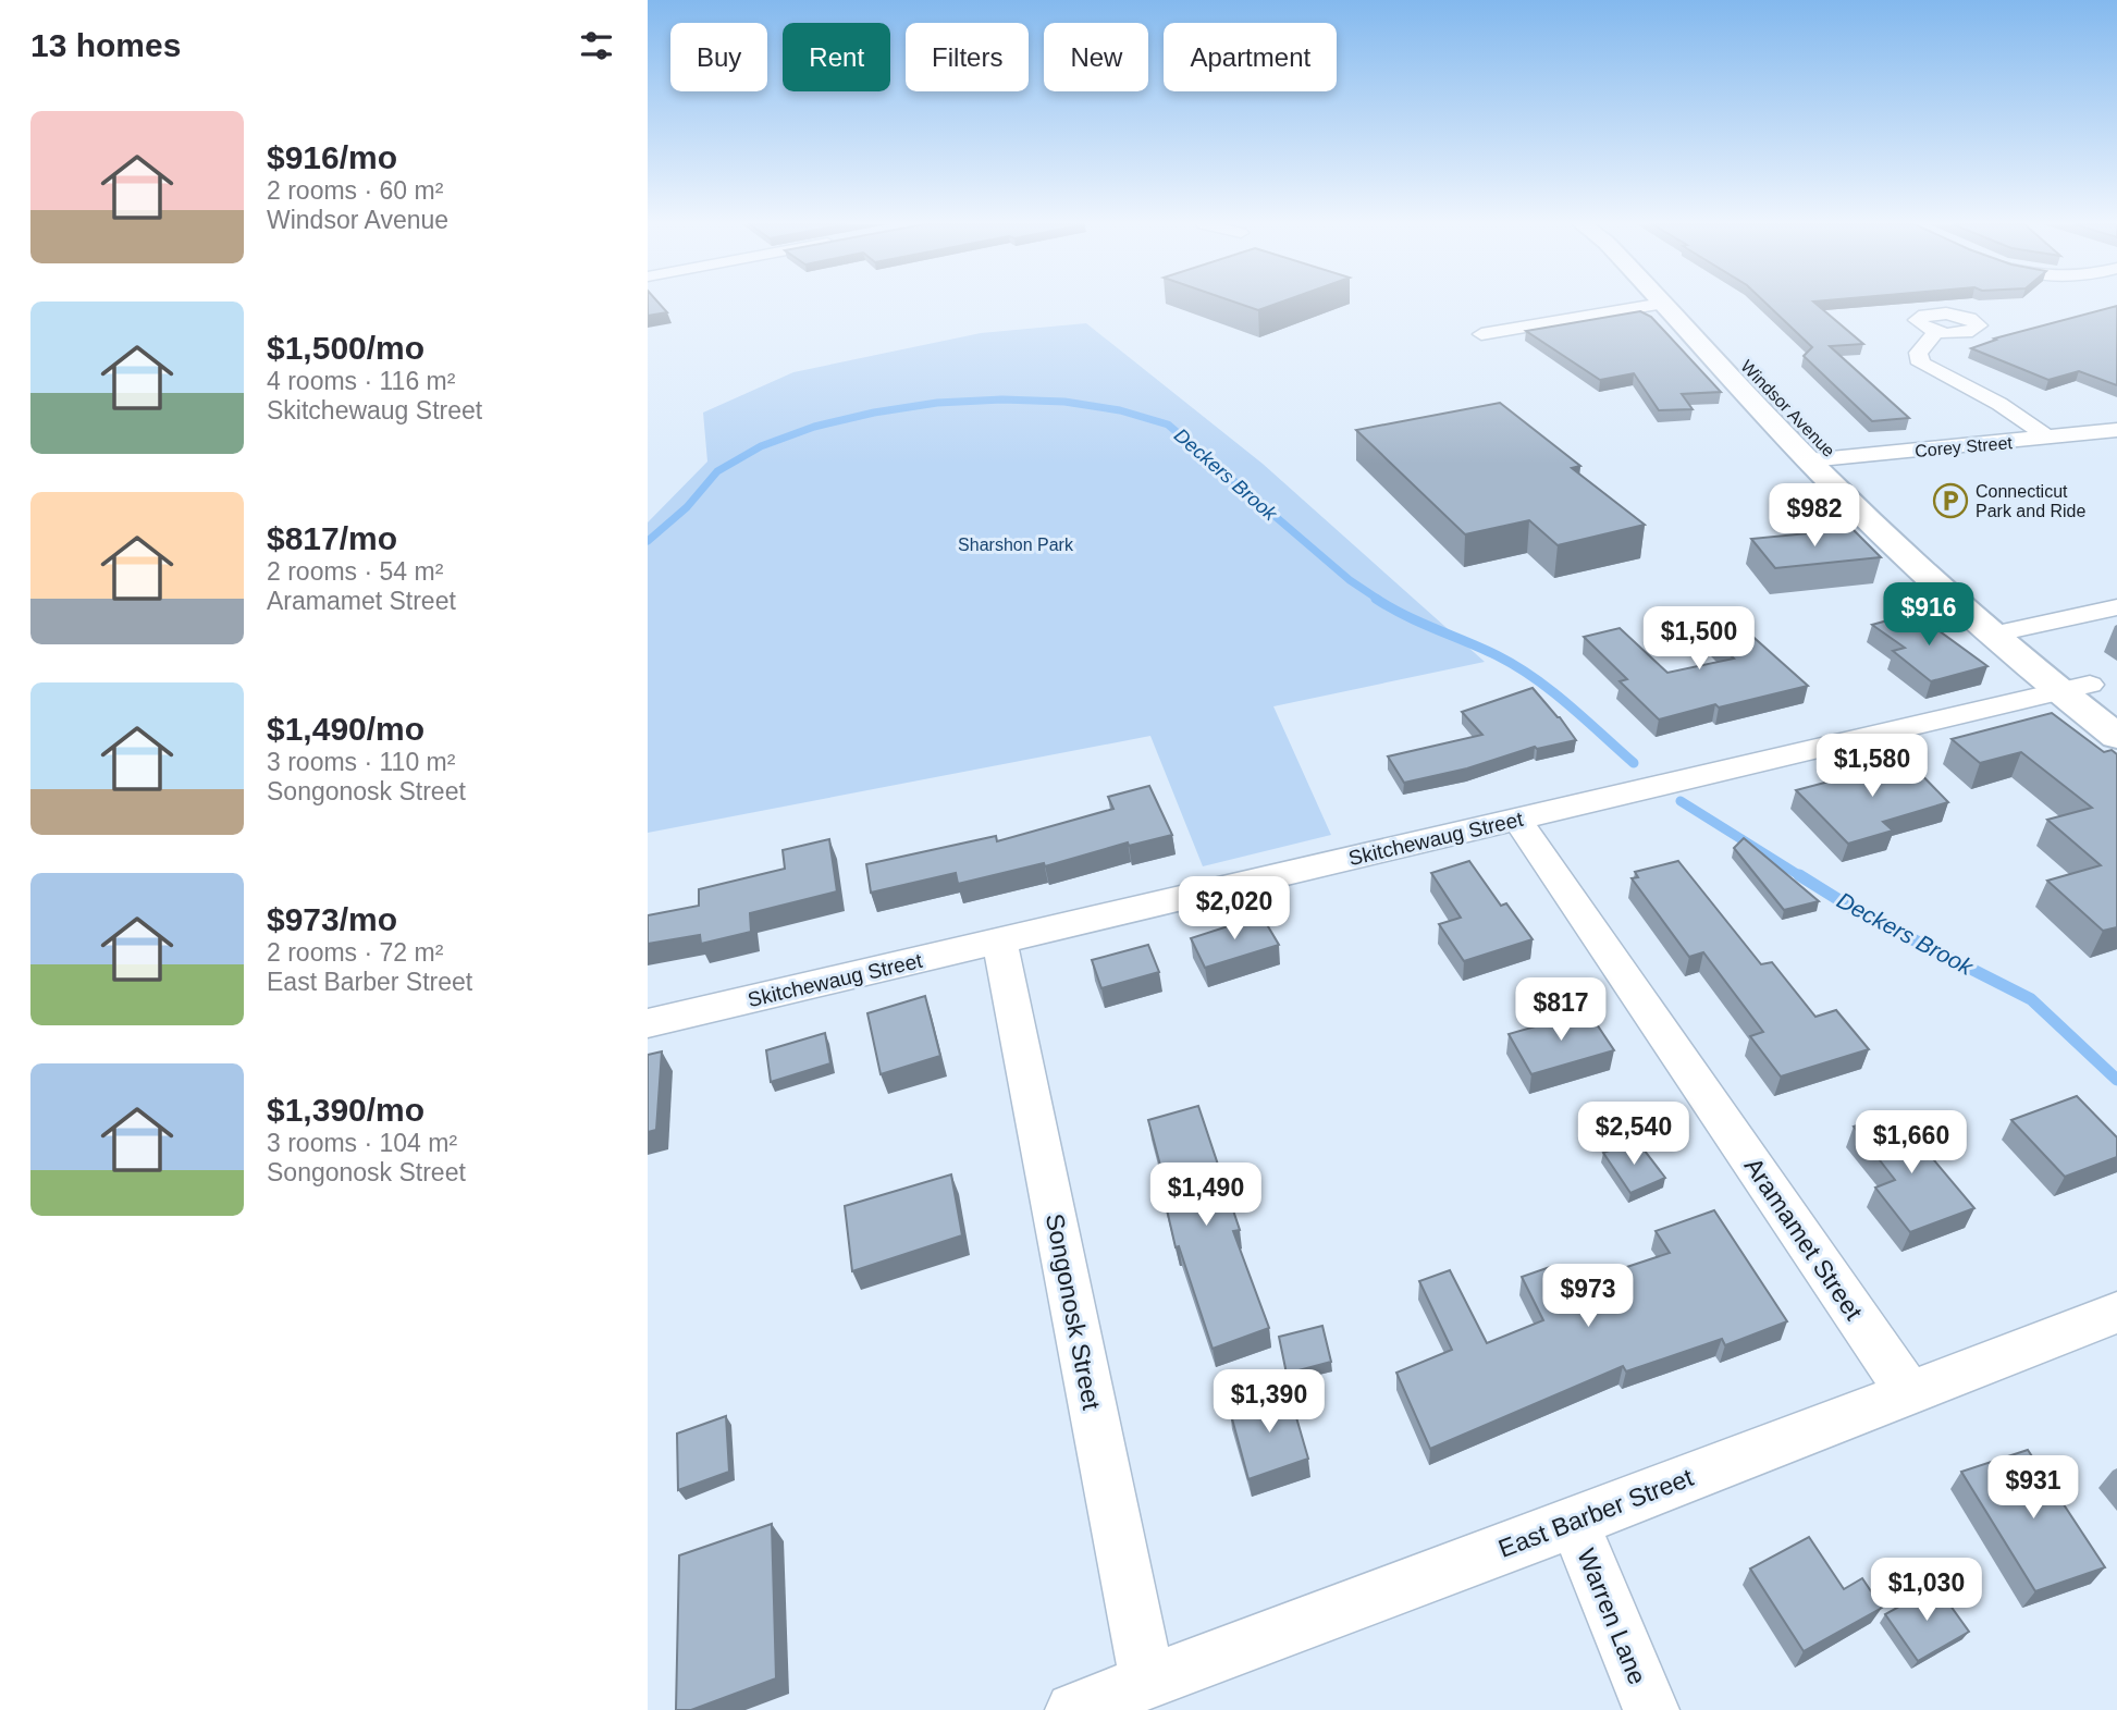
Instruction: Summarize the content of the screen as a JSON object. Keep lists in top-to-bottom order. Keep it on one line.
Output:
{"streets":{"main road":["Windsor Avenue"],"street":["Corey Street","Skitchewaug Street","Aramamet Street","Songonosk Street","East Barber Street","Warren Lane"]},"crossings":[["Windsor Avenue","Corey Street"],["Windsor Avenue","Skitchewaug Street"],["Skitchewaug Street","Aramamet Street"],["Skitchewaug Street","Songonosk Street"],["Aramamet Street","East Barber Street"],["Songonosk Street","East Barber Street"],["East Barber Street","Warren Lane"]],"water":["Deckers Brook"],"parks":["Sharshon Park"],"places":{"parking":["Connecticut Park and Ride"]},"page":{"heading":"13 homes","chip":["Buy","Rent","Filters","New","Apartment"],"list":[{"name":"$916/mo","note":"2 rooms · 60 m² · Windsor Avenue"},{"name":"$1,500/mo","note":"4 rooms · 116 m² · Skitchewaug Street"},{"name":"$817/mo","note":"2 rooms · 54 m² · Aramamet Street"},{"name":"$1,490/mo","note":"3 rooms · 110 m² · Songonosk Street"},{"name":"$973/mo","note":"2 rooms · 72 m² · East Barber Street"},{"name":"$1,390/mo","note":"3 rooms · 104 m² · Songonosk Street"}],"price":["$982","$916","$1,500","$1,580","$2,020","$817","$2,540","$1,660","$1,490","$973","$1,390","$931","$1,030"]}}
